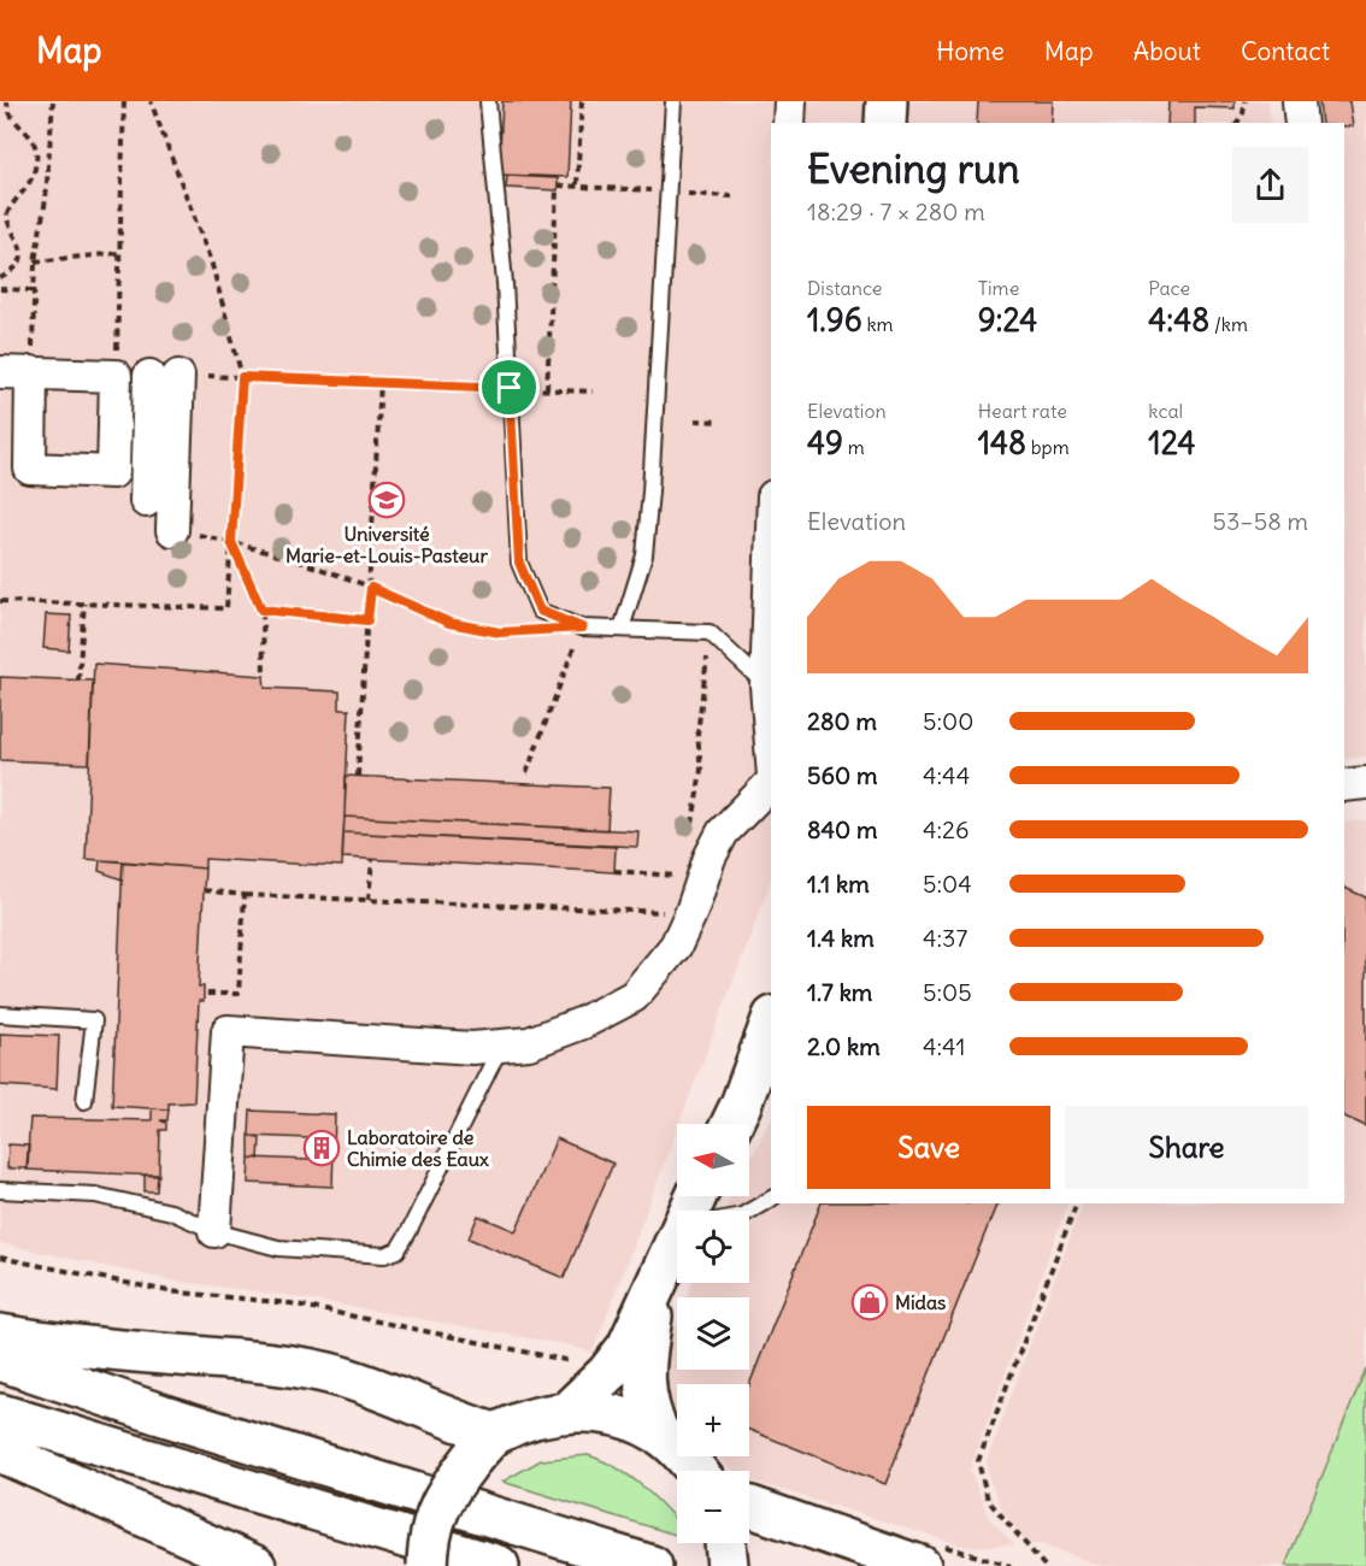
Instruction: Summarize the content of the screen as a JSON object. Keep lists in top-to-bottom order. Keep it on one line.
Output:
{"places":{"school or university":["Université Marie-et-Louis-Pasteur"],"building":["Laboratoire de Chimie des Eaux"],"shop":["Midas"]},"north":"left","page":{"header":"Map","nav":["Home","Map","About","Contact"],"heading":["Evening run","18:29 · 7 × 280 m"],"stats":[["Distance","1.96 km"],["Time","9:24"],["Pace","4:48 /km"],["Elevation","49 m"],["Heart rate","148 bpm"],["kcal","124"]],"chart":["Elevation","53–58 m"],"list":[{"name":"280 m","note":"5:00"},{"name":"560 m","note":"4:44"},{"name":"840 m","note":"4:26"},{"name":"1.1 km","note":"5:04"},{"name":"1.4 km","note":"4:37"},{"name":"1.7 km","note":"5:05"},{"name":"2.0 km","note":"4:41"}],"buttons":["Save","Share"],"map_buttons":["+","−"]}}
